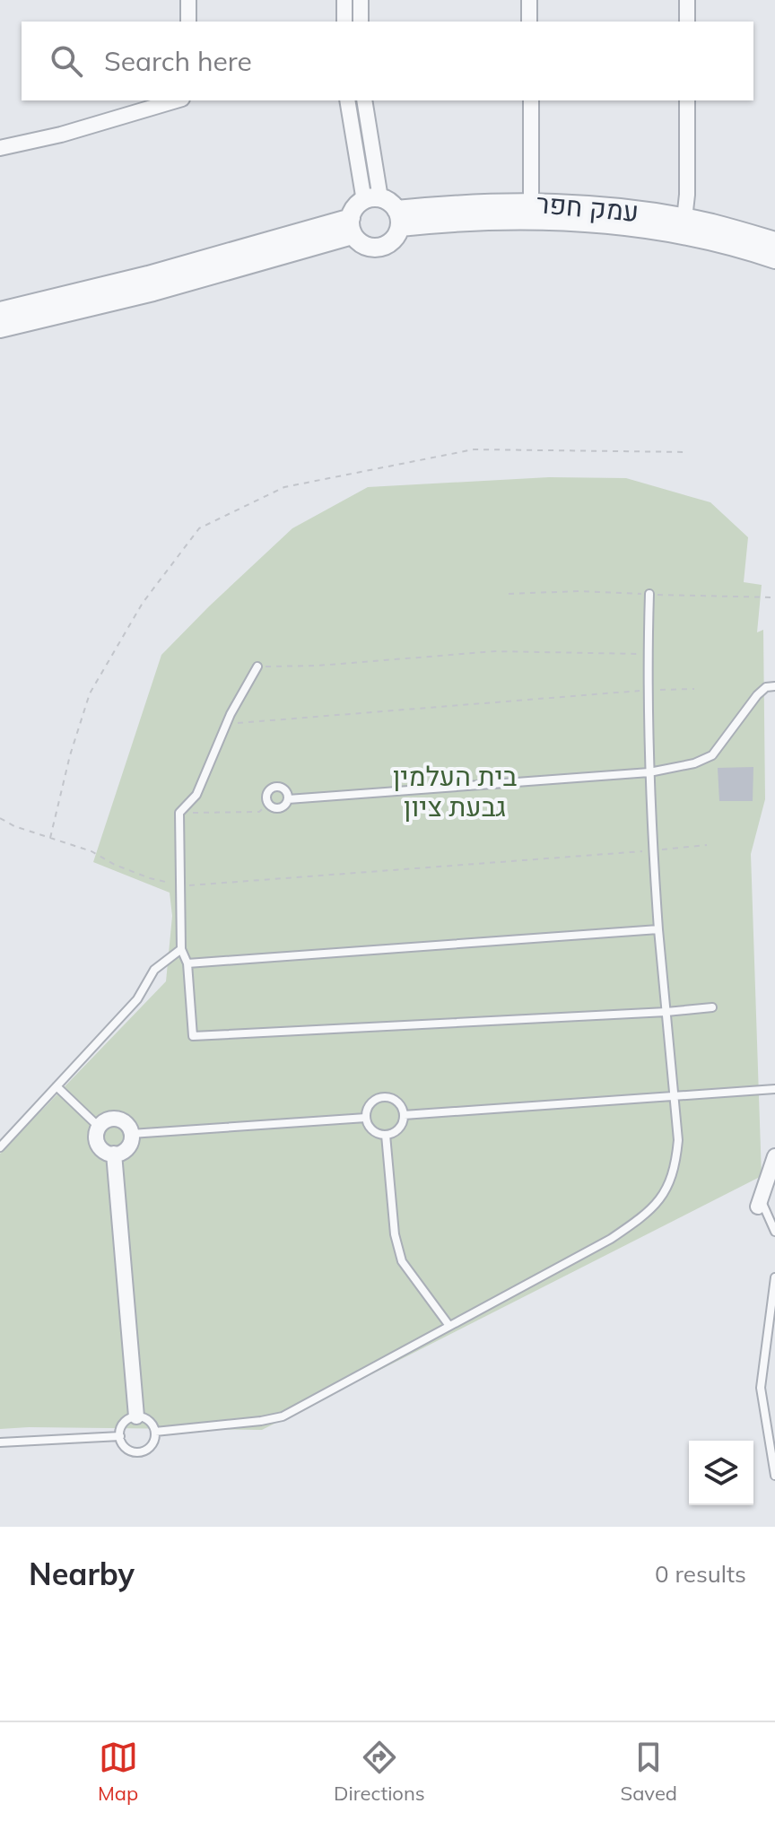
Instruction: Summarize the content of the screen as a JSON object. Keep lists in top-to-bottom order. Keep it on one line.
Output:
{"streets":{"street":["עמק חפר"]},"parks":["בית העלמין גבעת ציון"],"page":{"search":"Search here","heading":["Nearby","0 results"],"nav":["Map","Directions","Saved"]}}
